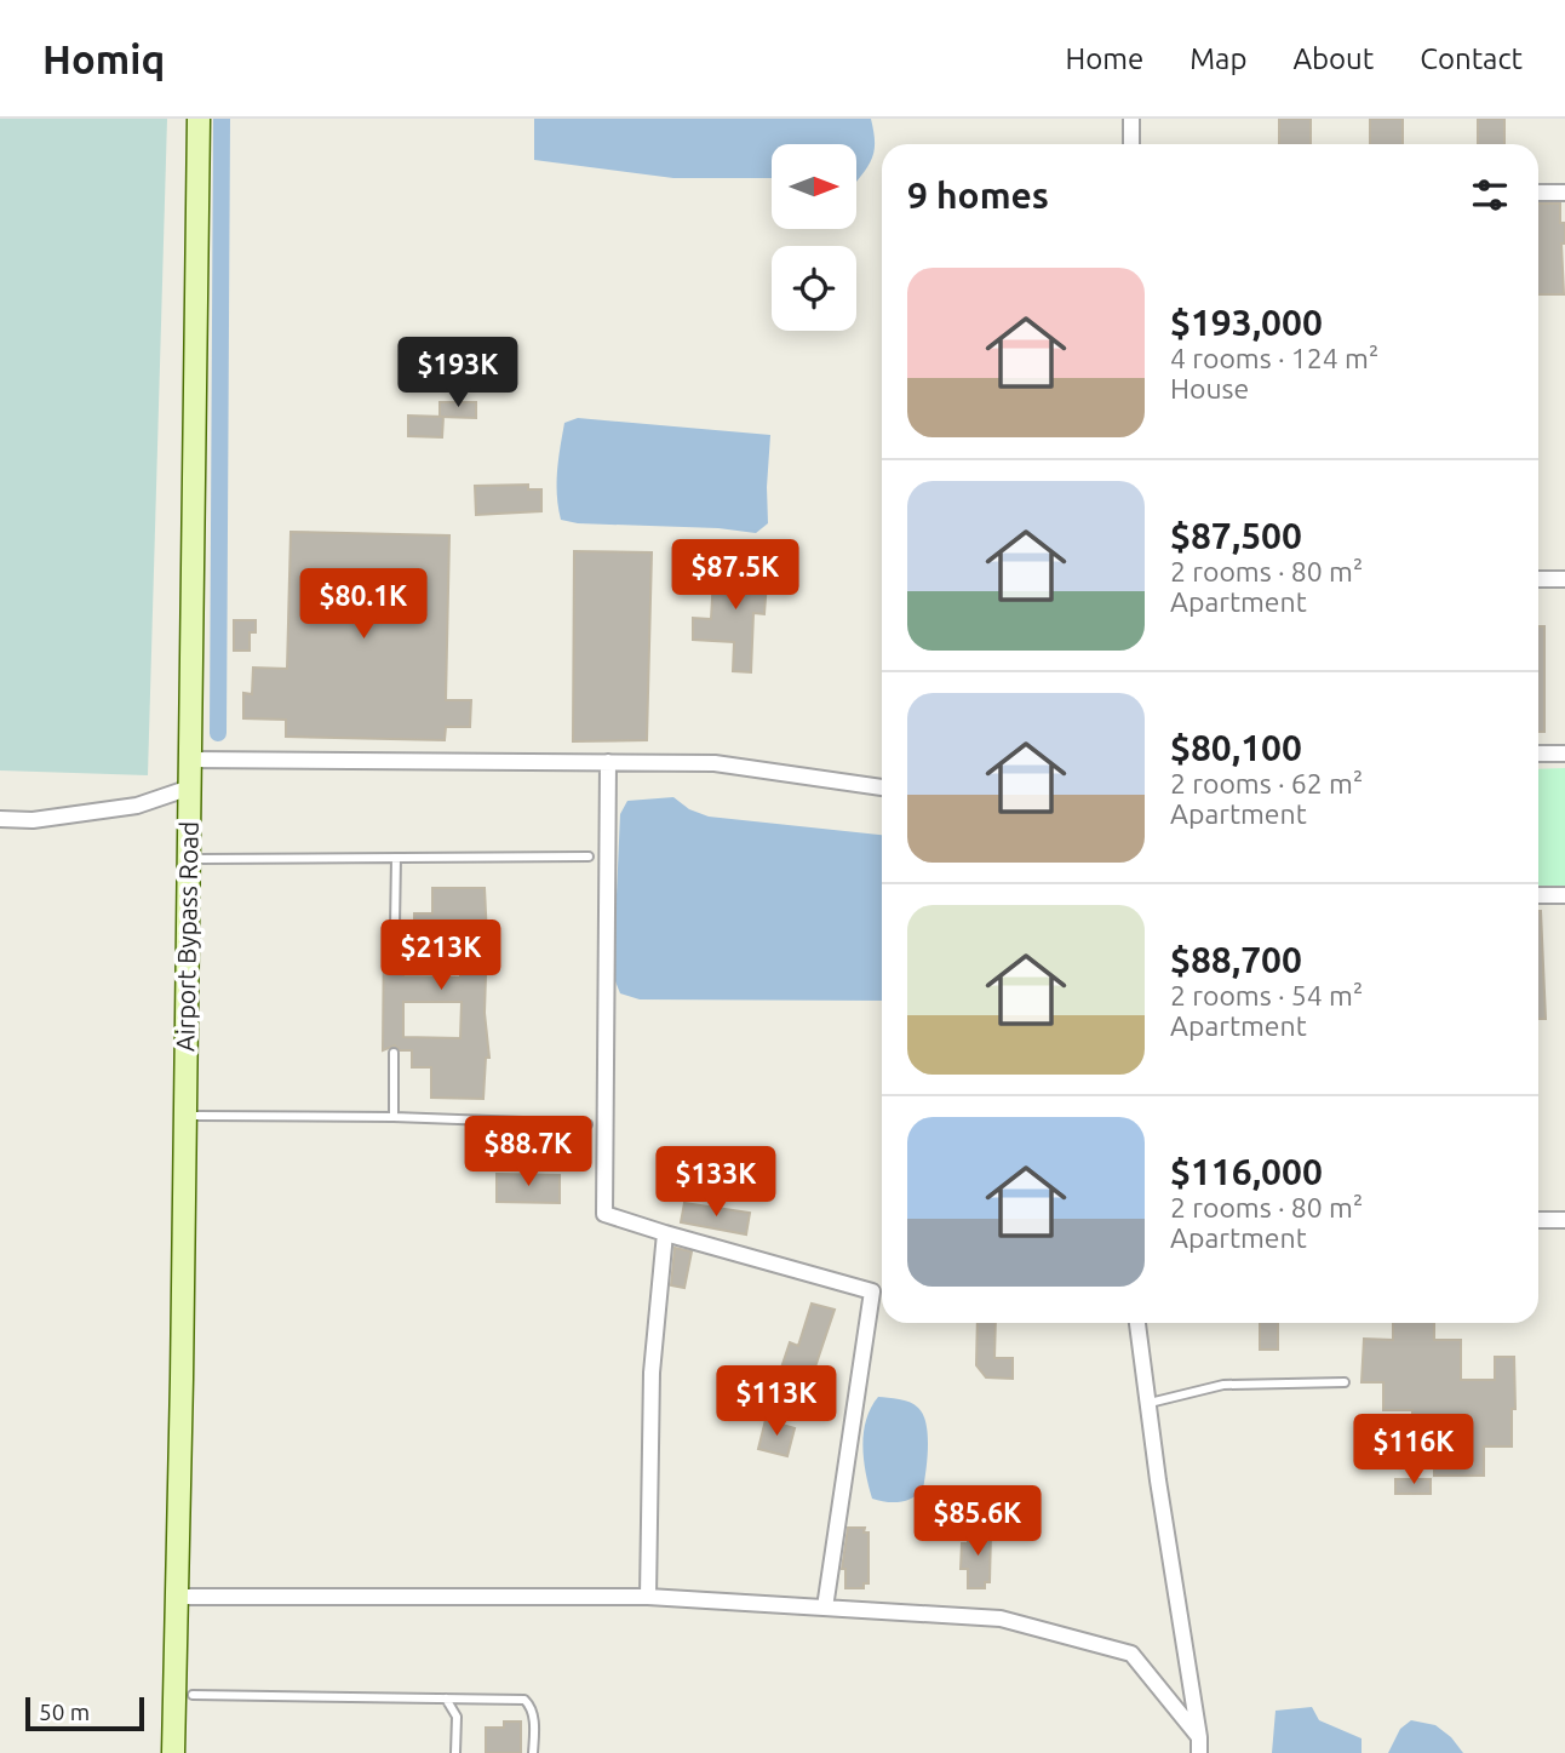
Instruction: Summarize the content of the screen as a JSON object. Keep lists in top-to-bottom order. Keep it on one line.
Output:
{"streets":{"street":["Airport Bypass Road"]},"scale_bar":"50 m","north":"right","page":{"header":"Homiq","nav":["Home","Map","About","Contact"],"heading":"9 homes","list":[{"name":"$193,000","note":"4 rooms · 124 m² · House"},{"name":"$87,500","note":"2 rooms · 80 m² · Apartment"},{"name":"$80,100","note":"2 rooms · 62 m² · Apartment"},{"name":"$88,700","note":"2 rooms · 54 m² · Apartment"},{"name":"$116,000","note":"2 rooms · 80 m² · Apartment"}],"price":["$193K","$87.5K","$80.1K","$213K","$88.7K","$133K","$113K","$116K","$85.6K"],"scale":"50 m"}}
